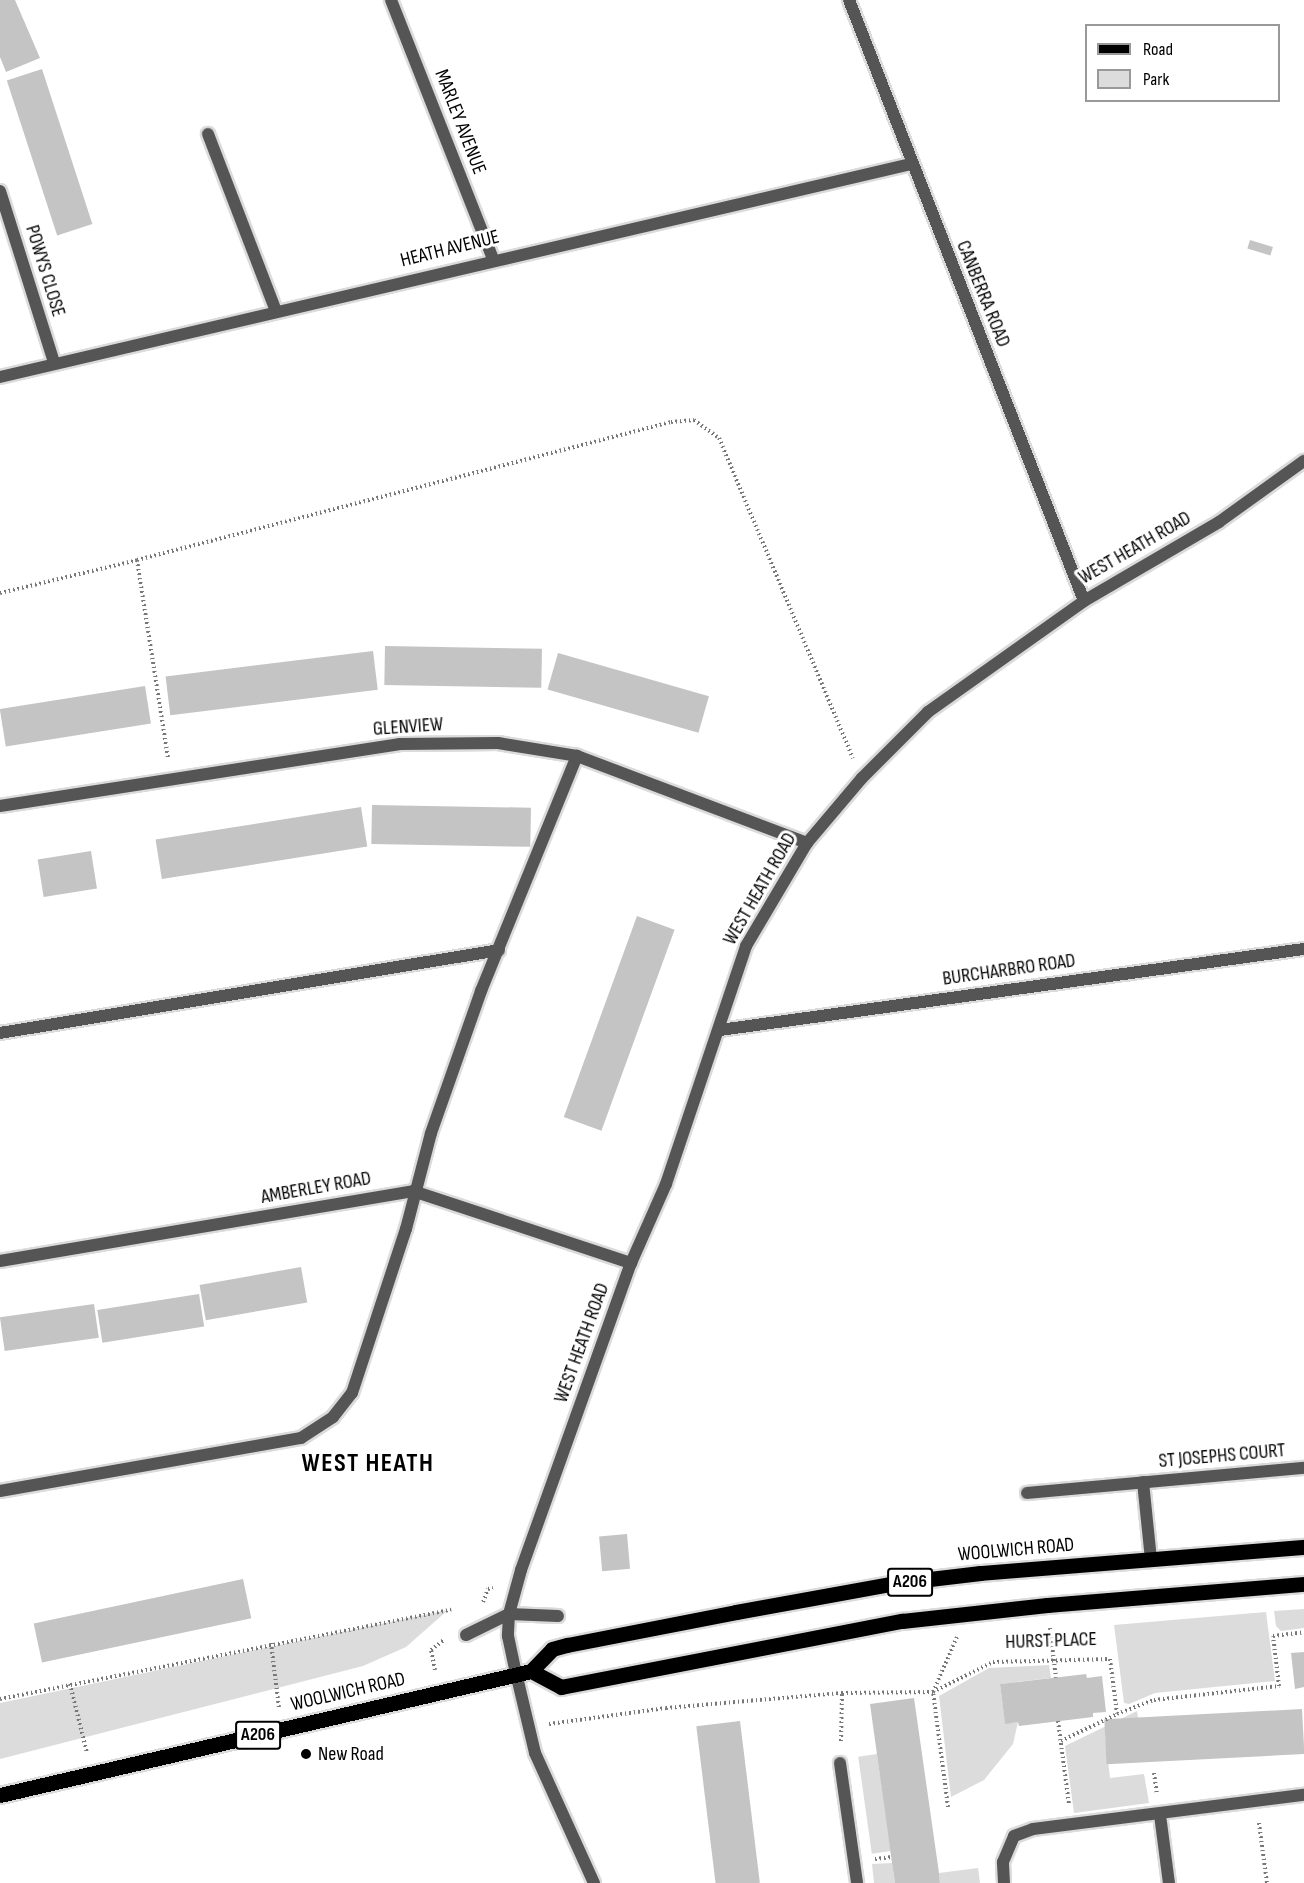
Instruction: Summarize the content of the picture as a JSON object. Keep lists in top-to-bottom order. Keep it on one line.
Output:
{"streets":{"main road":["WOOLWICH ROAD","A206"],"street":["MARLEY AVENUE","HEATH AVENUE","POWYS CLOSE","CANBERRA ROAD","WEST HEATH ROAD","GLENVIEW","BURCHARBRO ROAD","AMBERLEY ROAD","ST JOSEPHS COURT"],"path":["HURST PLACE"]},"crossings":[["MARLEY AVENUE","HEATH AVENUE"],["HEATH AVENUE","POWYS CLOSE"],["HEATH AVENUE","CANBERRA ROAD"],["CANBERRA ROAD","WEST HEATH ROAD"],["WEST HEATH ROAD","GLENVIEW"],["WEST HEATH ROAD","BURCHARBRO ROAD"],["WEST HEATH ROAD","AMBERLEY ROAD"],["WEST HEATH ROAD","WOOLWICH ROAD"],["WEST HEATH ROAD","A206"],["ST JOSEPHS COURT","WOOLWICH ROAD"],["WOOLWICH ROAD","A206"]],"districts":["WEST HEATH"],"places":["New Road"],"legend":["Road","Park"]}
